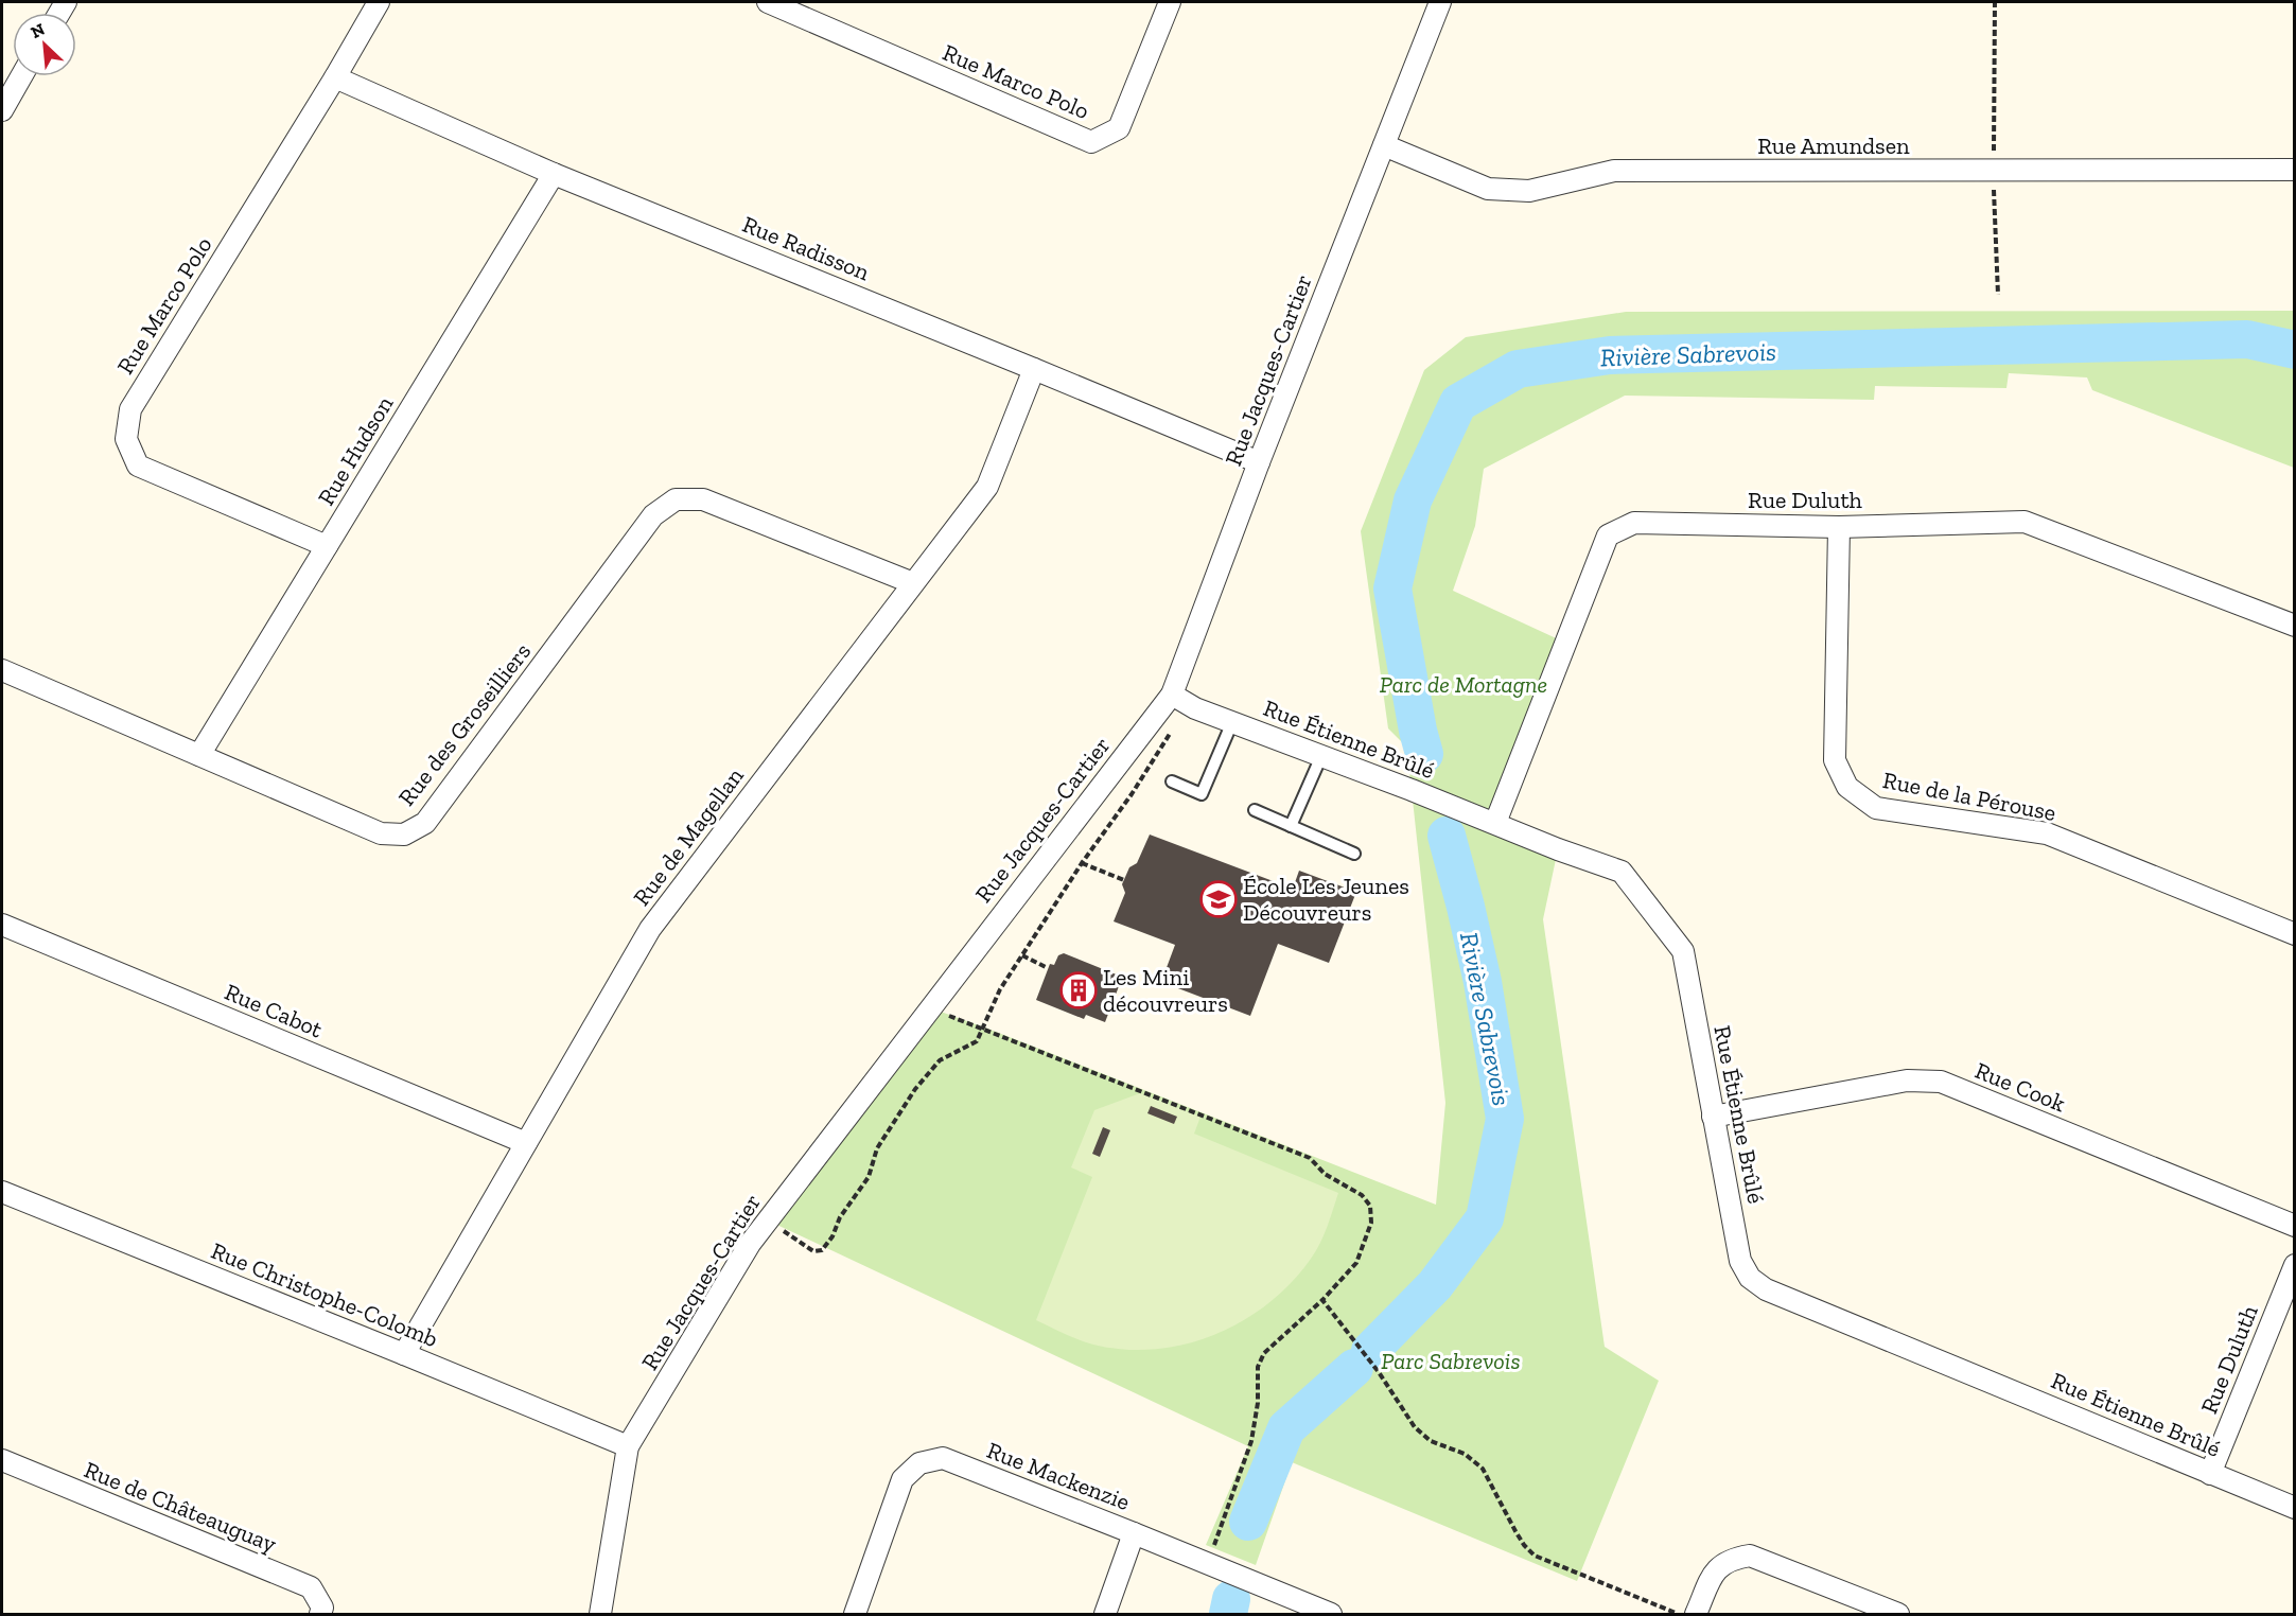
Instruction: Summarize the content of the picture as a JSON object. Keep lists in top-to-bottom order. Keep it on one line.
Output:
{"streets":{"street":["Rue Marco Polo","Rue Amundsen","Rue Radisson","Rue Jacques-Cartier","Rue Hudson","Rue Duluth","Rue des Groseilliers","Rue Étienne Brûlé","Rue de la Pérouse","Rue de Magellan","Rue Cabot","Rue Cook","Rue Christophe-Colomb","Rue Mackenzie","Rue de Châteauguay"]},"crossings":[["Rue Marco Polo","Rue Radisson"],["Rue Marco Polo","Rue Hudson"],["Rue Amundsen","Rue Jacques-Cartier"],["Rue Radisson","Rue Jacques-Cartier"],["Rue Radisson","Rue Hudson"],["Rue Radisson","Rue de Magellan"],["Rue Jacques-Cartier","Rue Étienne Brûlé"],["Rue Jacques-Cartier","Rue Christophe-Colomb"],["Rue Hudson","Rue des Groseilliers"],["Rue Duluth","Rue Étienne Brûlé"],["Rue Duluth","Rue de la Pérouse"],["Rue des Groseilliers","Rue de Magellan"],["Rue Étienne Brûlé","Rue Cook"],["Rue de Magellan","Rue Cabot"],["Rue de Magellan","Rue Christophe-Colomb"]],"water":["Rivière Sabrevois"],"parks":["Parc de Mortagne","Parc Sabrevois"],"places":{"school or university":["École Les Jeunes Découvreurs"],"building":["Les Mini découvreurs"]},"north":"top left"}
